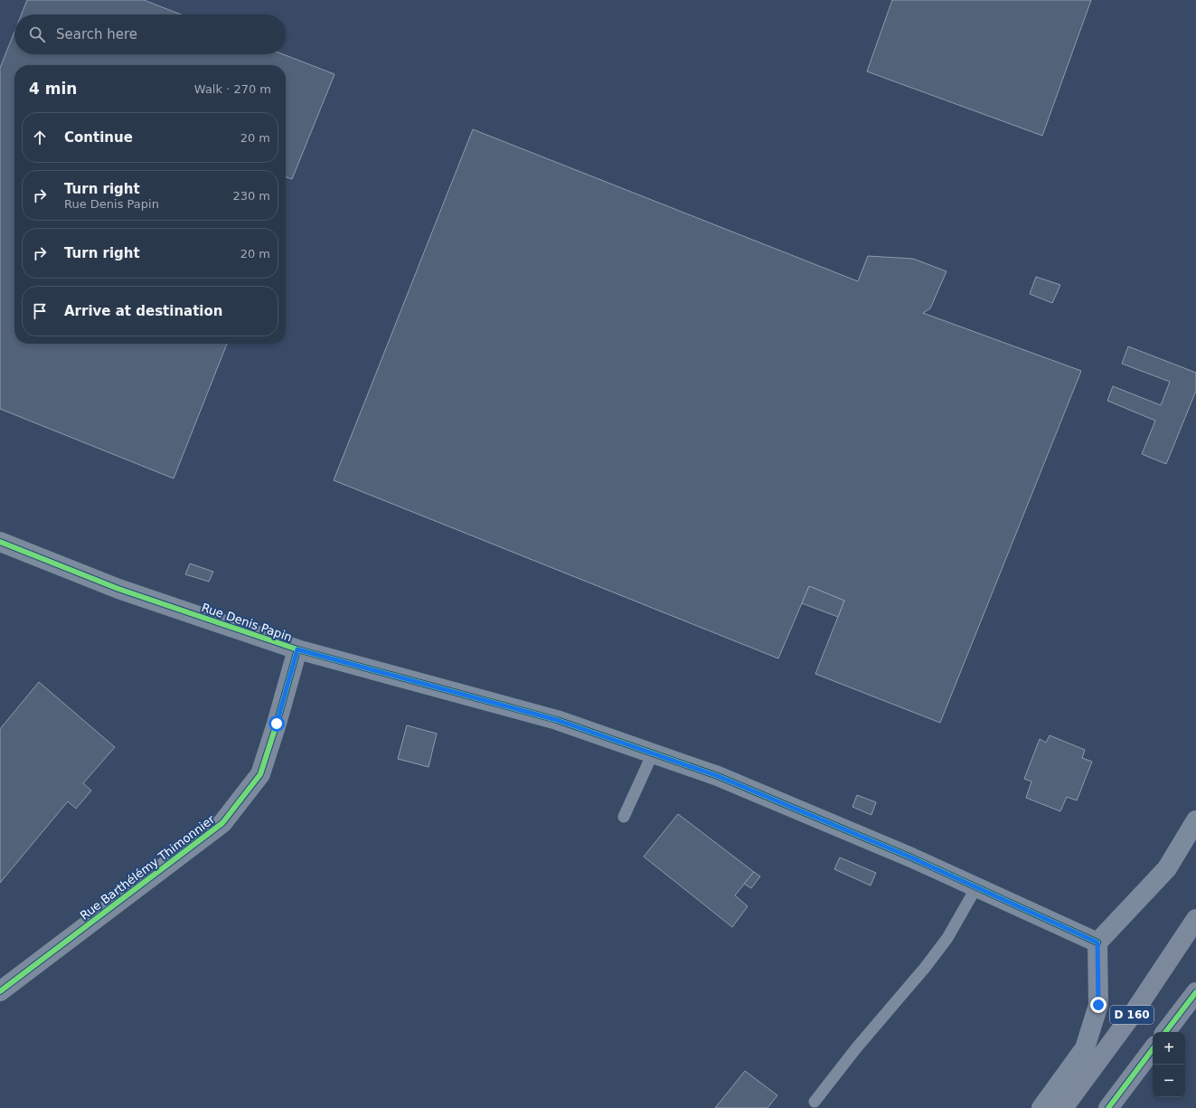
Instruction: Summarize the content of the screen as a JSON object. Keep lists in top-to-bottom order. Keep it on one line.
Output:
{"streets":{"main road":["D 160"],"street":["Rue Denis Papin","Rue Barthélémy Thimonnier"]},"crossings":[["Rue Denis Papin","Rue Barthélémy Thimonnier"]],"page":{"search":"Search here","heading":["4 min","Walk · 270 m"],"list":[["Continue","20 m"],["Turn right","Rue Denis Papin","230 m"],["Turn right","20 m"],"Arrive at destination"],"map_buttons":["+","−"]}}
